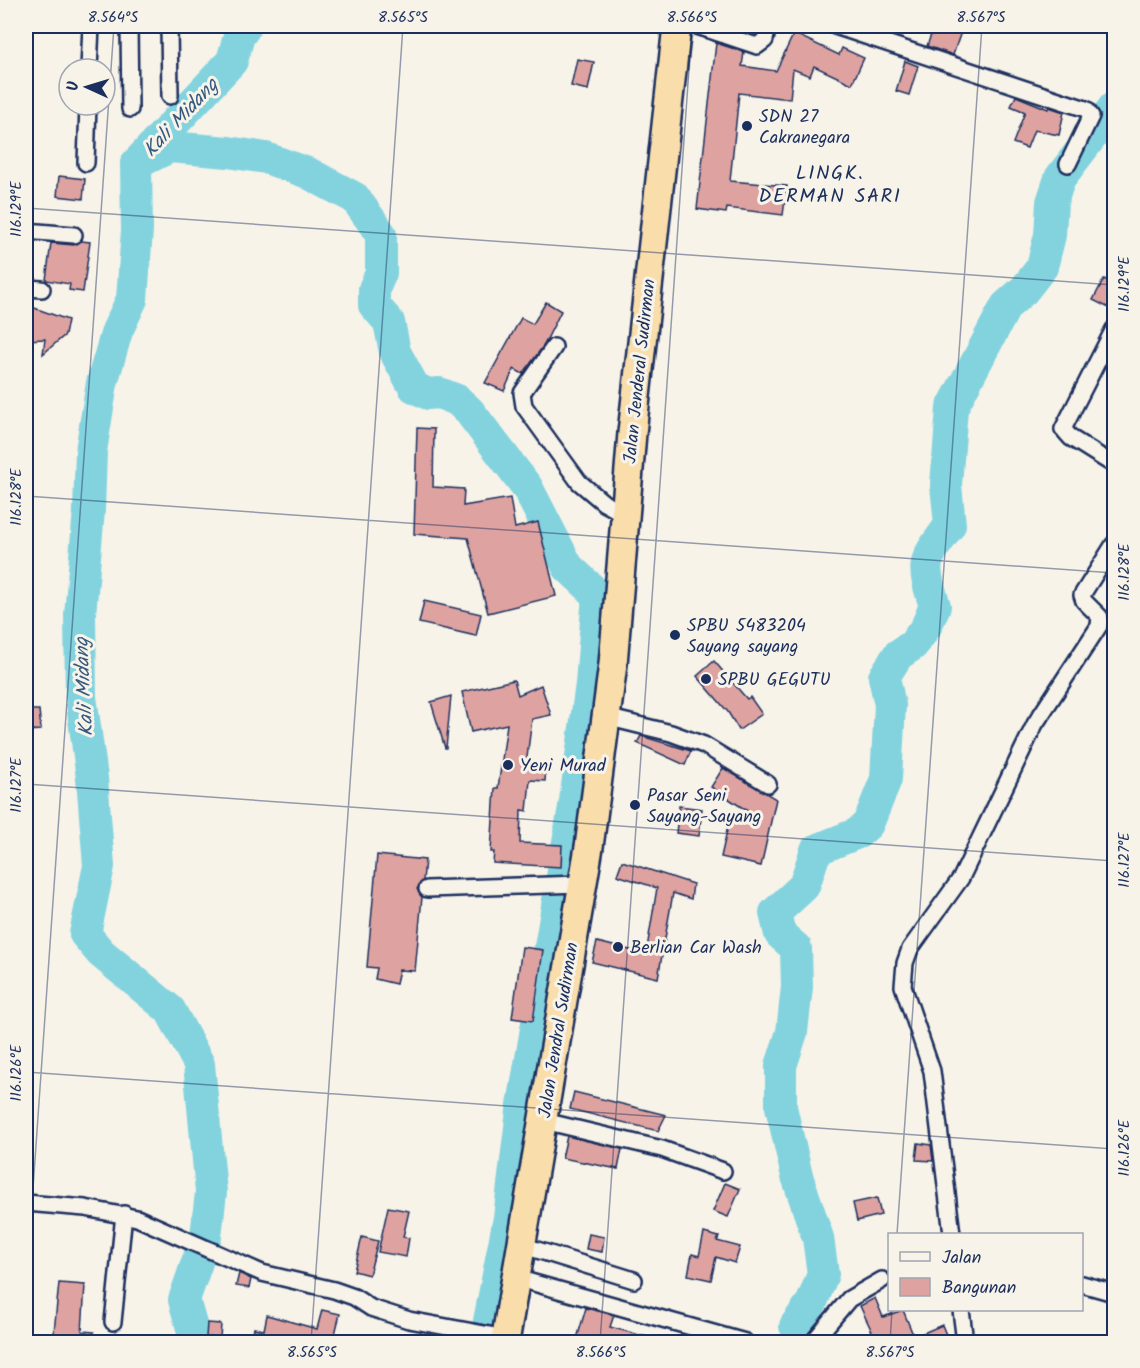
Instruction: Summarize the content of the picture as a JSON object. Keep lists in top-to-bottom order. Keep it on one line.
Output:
{"streets":{"highway":["Jalan Jenderal Sudirman","Jalan Jendral Sudirman"]},"crossings":[["Jalan Jenderal Sudirman","Jalan Jendral Sudirman"]],"districts":["LINGK. DERMAN SARI"],"water":["Kali Midang"],"places":["SDN 27 Cakranegara","SPBU 5483204 Sayang sayang","SPBU GEGUTU","Yeni Murad","Pasar Seni Sayang-Sayang","Berlian Car Wash"],"legend":["Jalan","Bangunan"],"north":"left","coordinates":["8.564°S","8.565°S","8.566°S","8.567°S","116.129°E","116.128°E","116.127°E","116.126°E"]}
